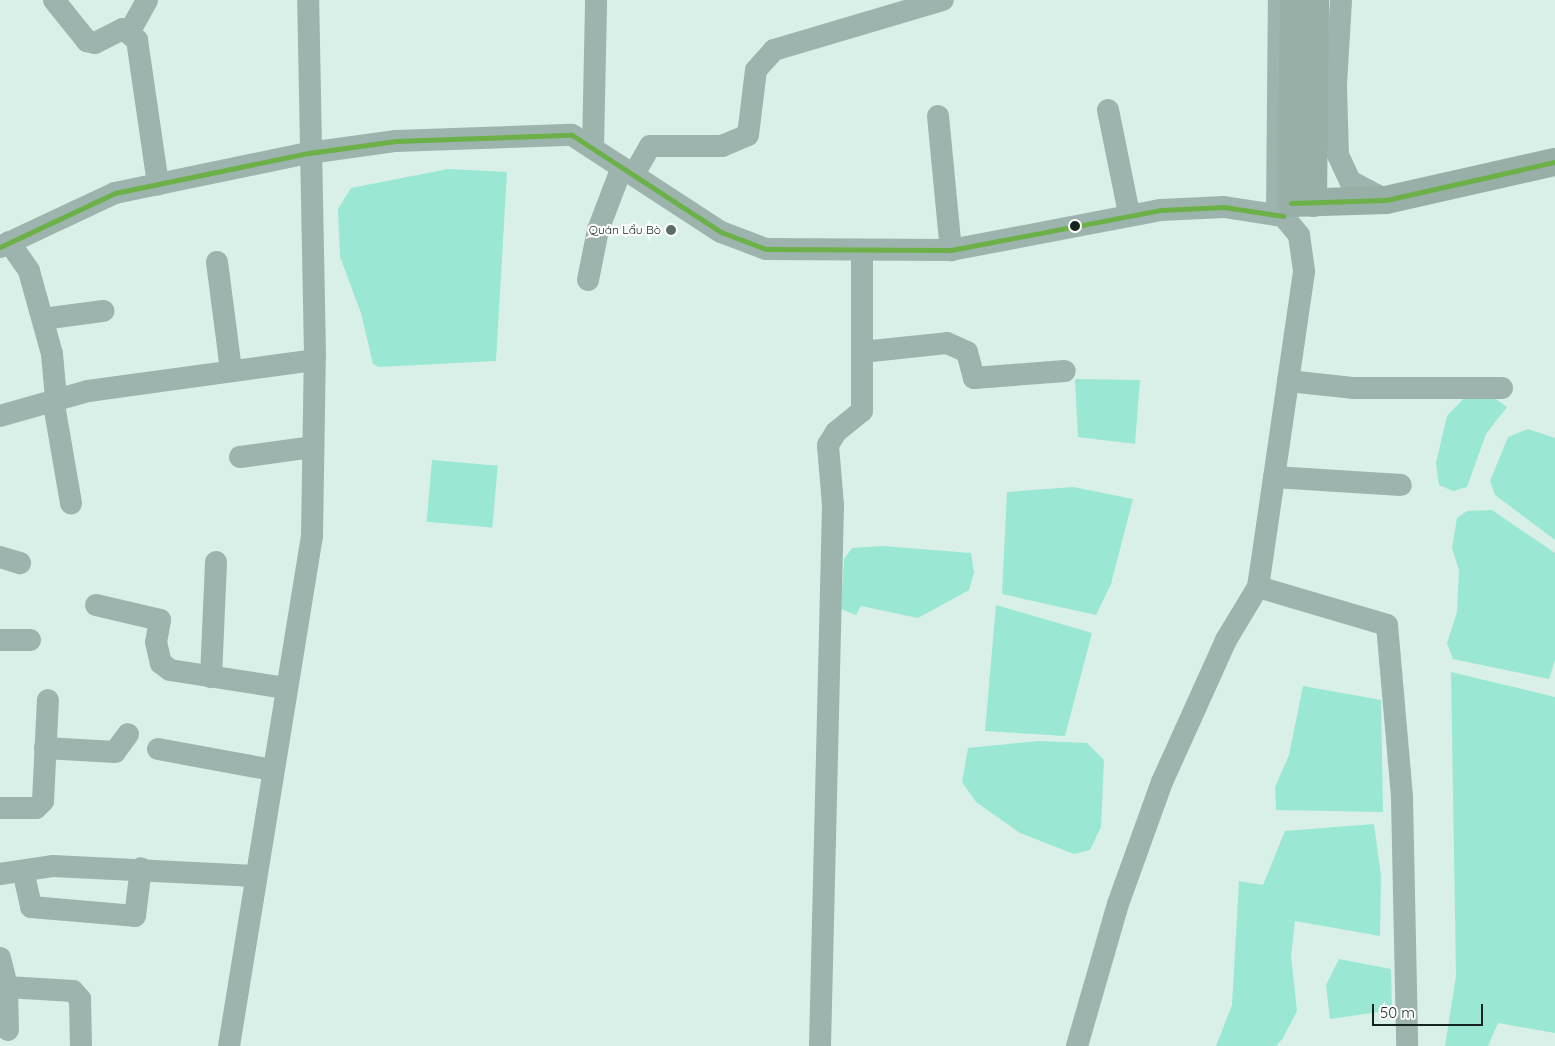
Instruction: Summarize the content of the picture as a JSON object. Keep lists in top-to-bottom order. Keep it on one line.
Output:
{"places":["Quán Lẩu Bò"],"scale_bar":"50 m"}
